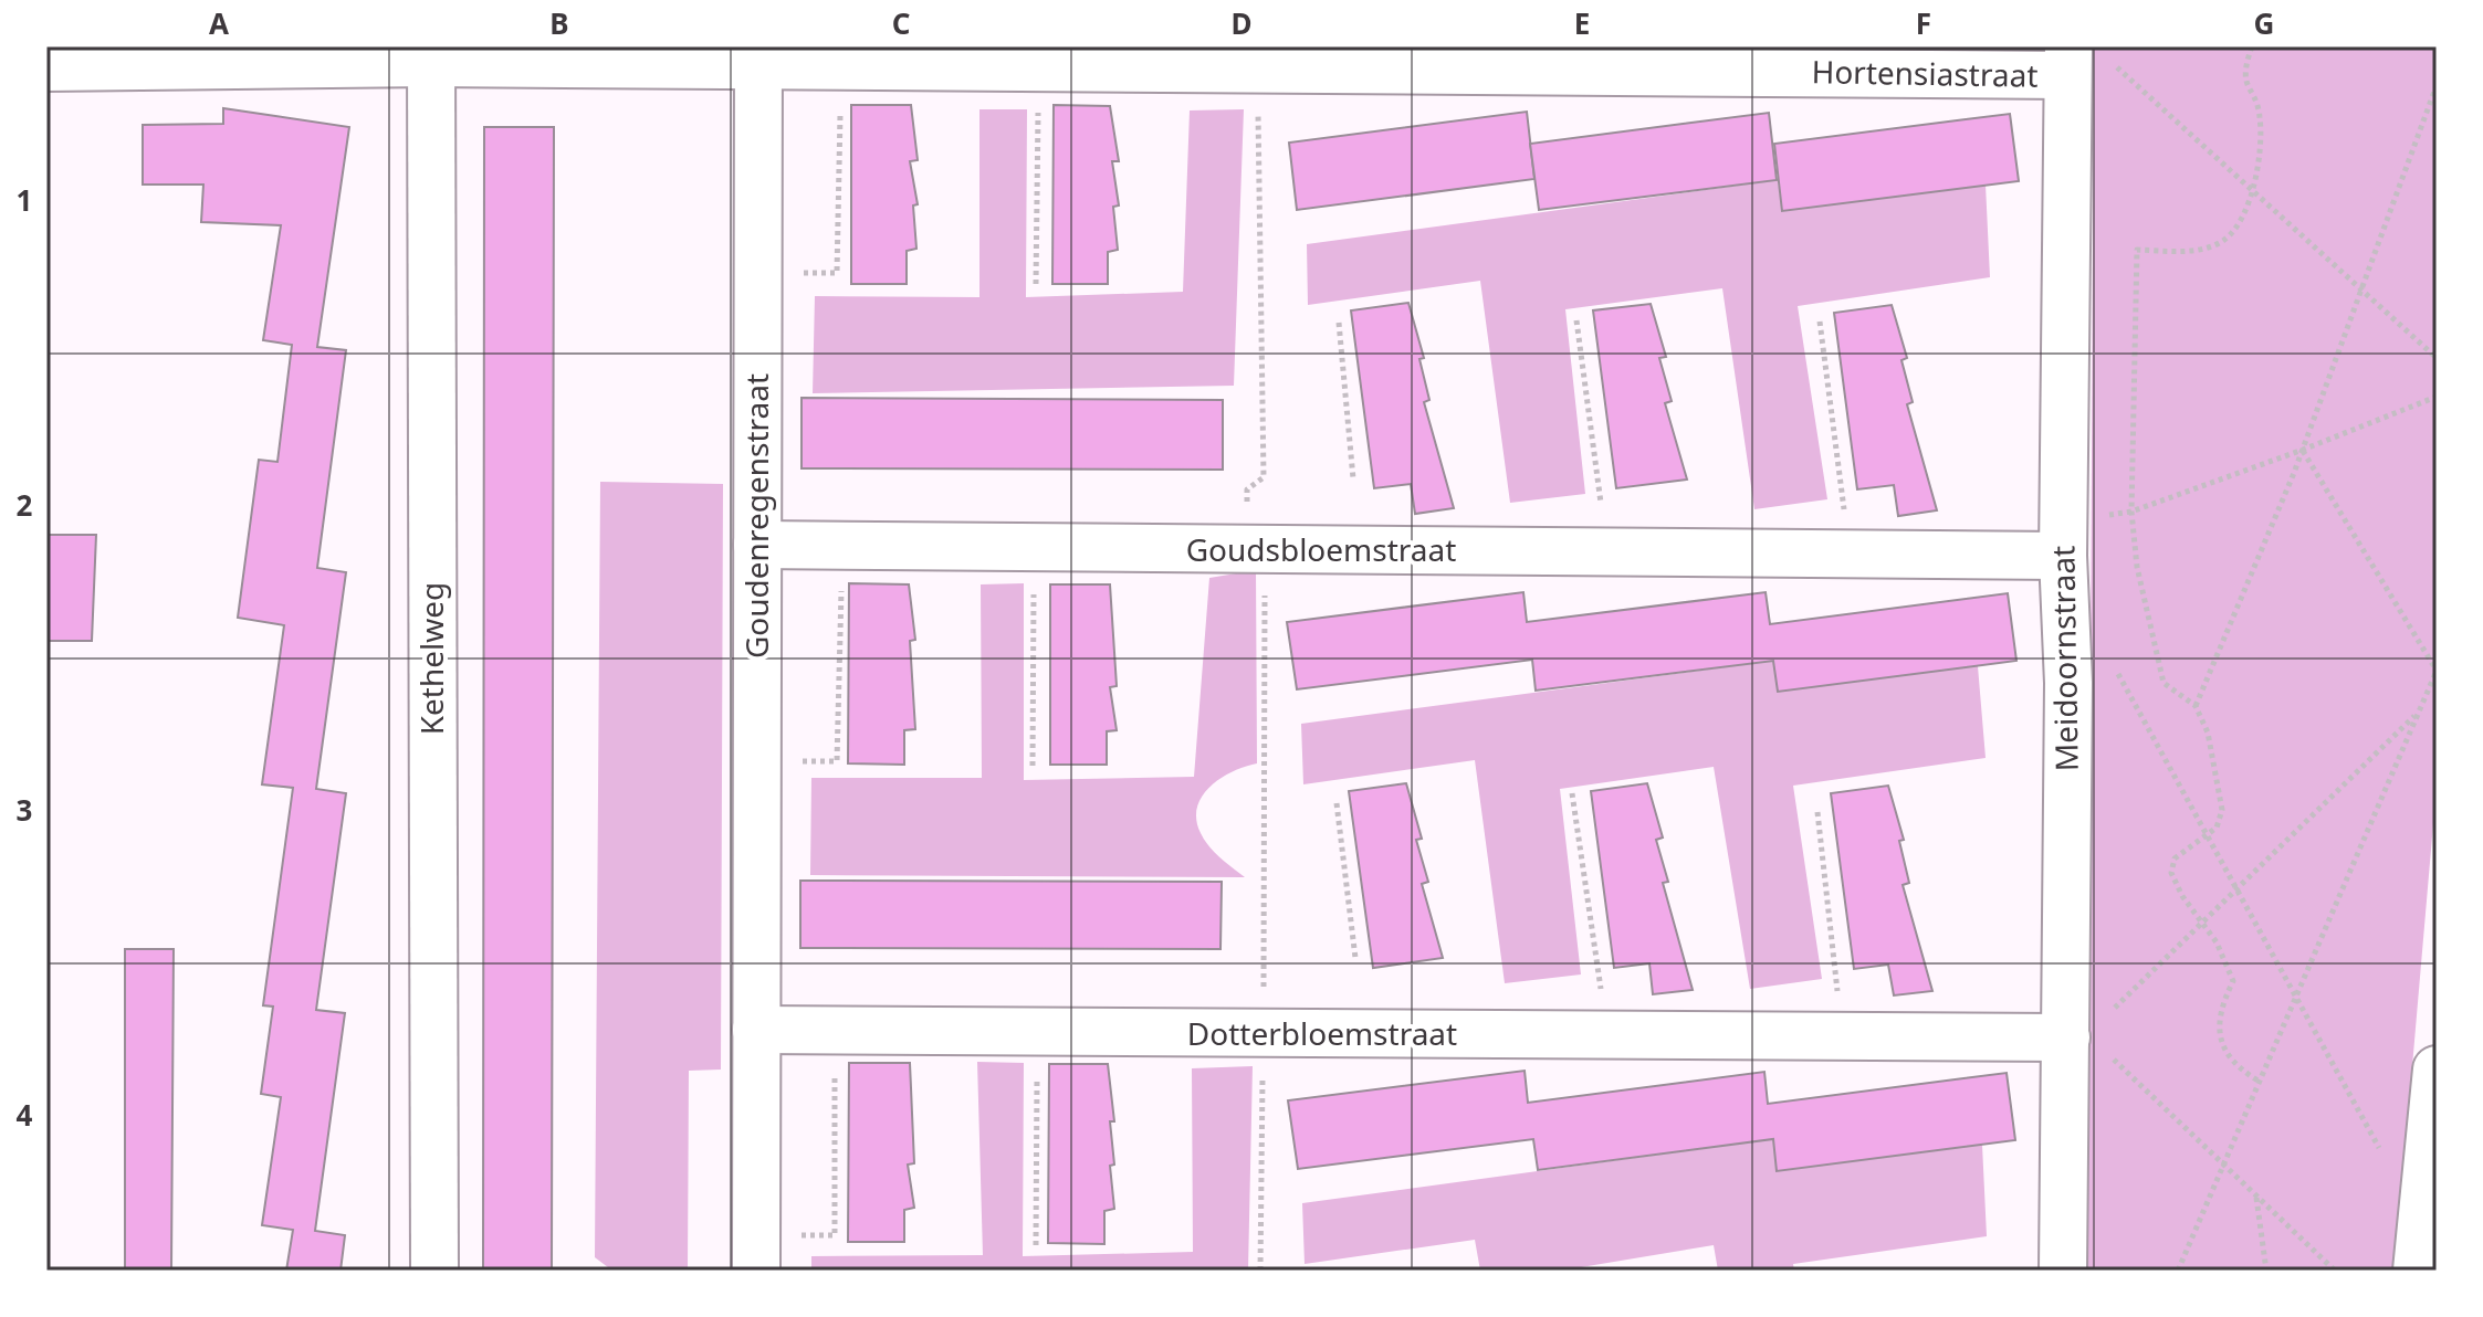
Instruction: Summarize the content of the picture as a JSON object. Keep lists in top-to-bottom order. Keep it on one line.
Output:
{"streets":{"street":["Hortensiastraat","Goudenregenstraat","Goudsbloemstraat","Kethelweg","Meidoornstraat","Dotterbloemstraat"]},"crossings":[["Hortensiastraat","Goudenregenstraat"],["Hortensiastraat","Kethelweg"],["Hortensiastraat","Meidoornstraat"],["Goudenregenstraat","Goudsbloemstraat"],["Goudenregenstraat","Dotterbloemstraat"],["Goudsbloemstraat","Meidoornstraat"],["Meidoornstraat","Dotterbloemstraat"]],"grid":{"columns":["A","B","C","D","E","F","G"],"rows":["1","2","3","4"]}}
